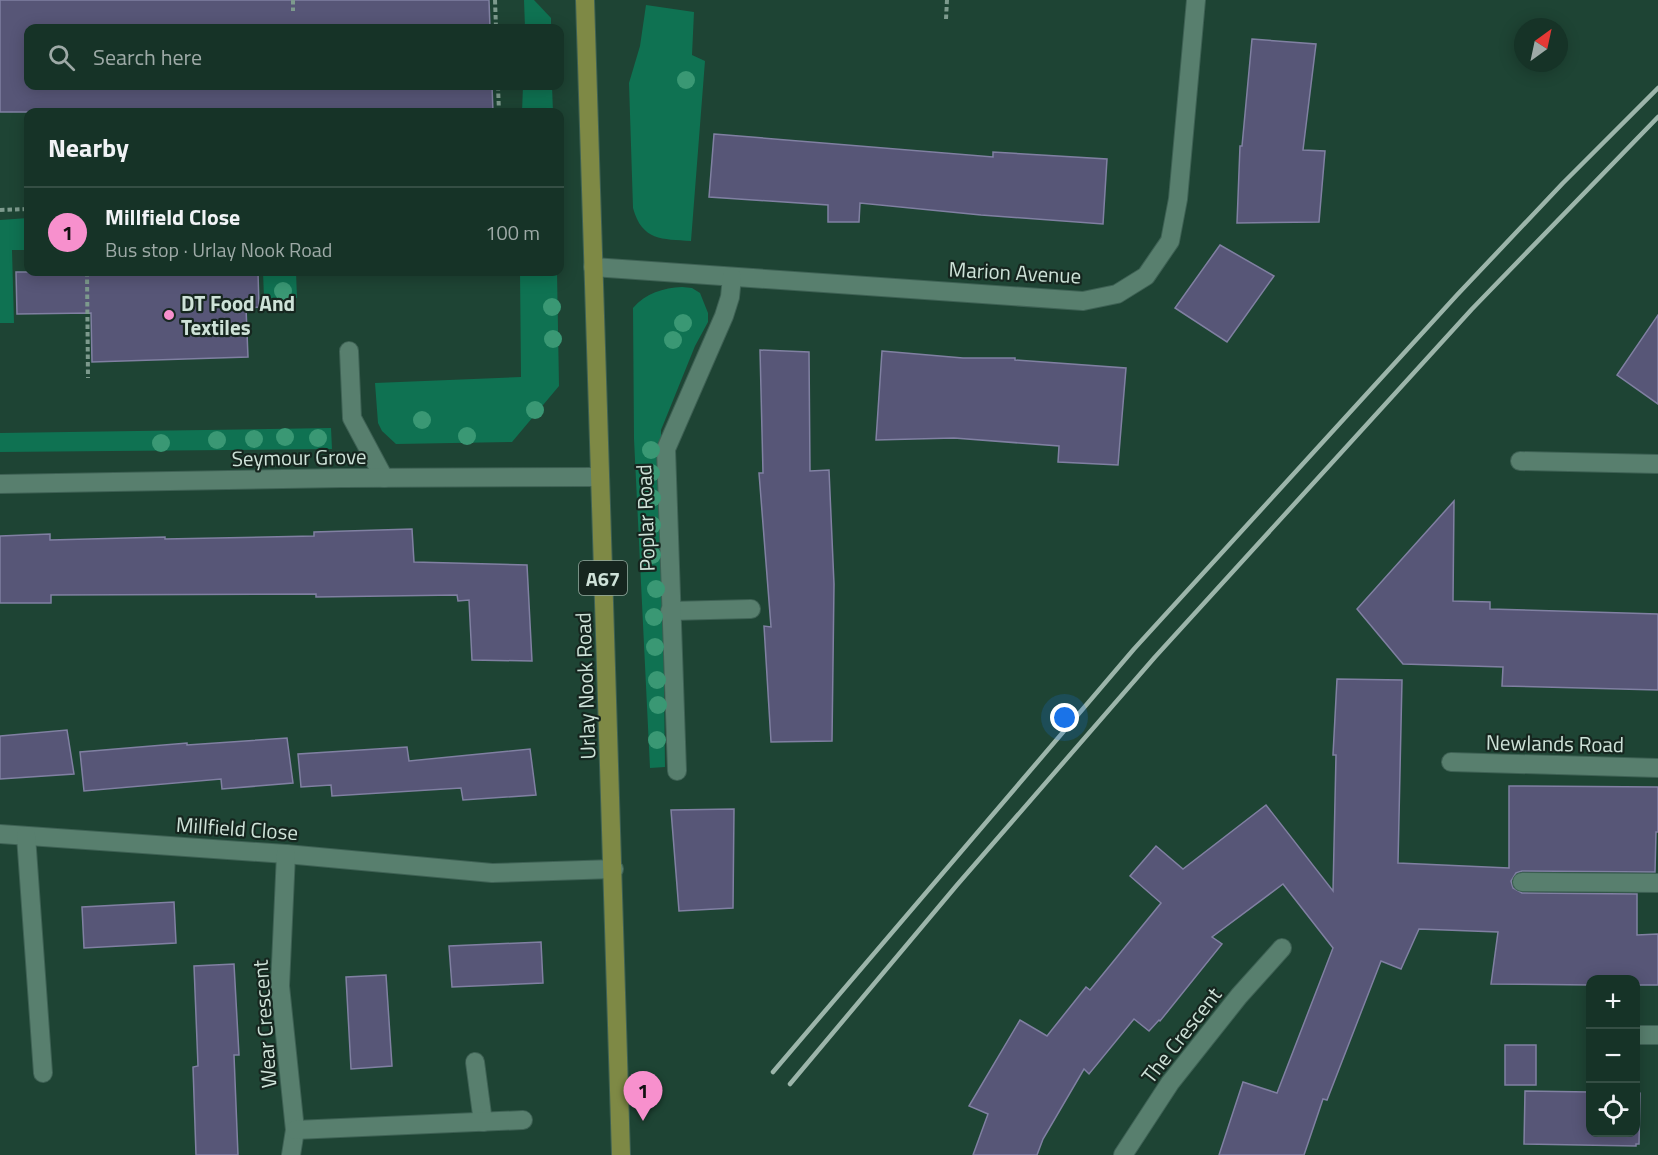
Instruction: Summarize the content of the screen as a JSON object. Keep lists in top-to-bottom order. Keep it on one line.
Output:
{"streets":{"main road":["A67","Urlay Nook Road"],"street":["Marion Avenue","Seymour Grove","Poplar Road","Newlands Road","Millfield Close","Wear Crescent","The Crescent"]},"crossings":[["Marion Avenue","Poplar Road"],["Marion Avenue","Urlay Nook Road"],["Seymour Grove","Urlay Nook Road"],["Urlay Nook Road","Millfield Close"],["Millfield Close","Wear Crescent"]],"places":["DT Food And Textiles"],"north":"top right","page":{"search":"Search here","heading":"Nearby","list":[{"mark":"1","name":"Millfield Close","note":"Bus stop · Urlay Nook Road","value":"100 m"}],"map_buttons":["+","−"],"pins":"1"}}
